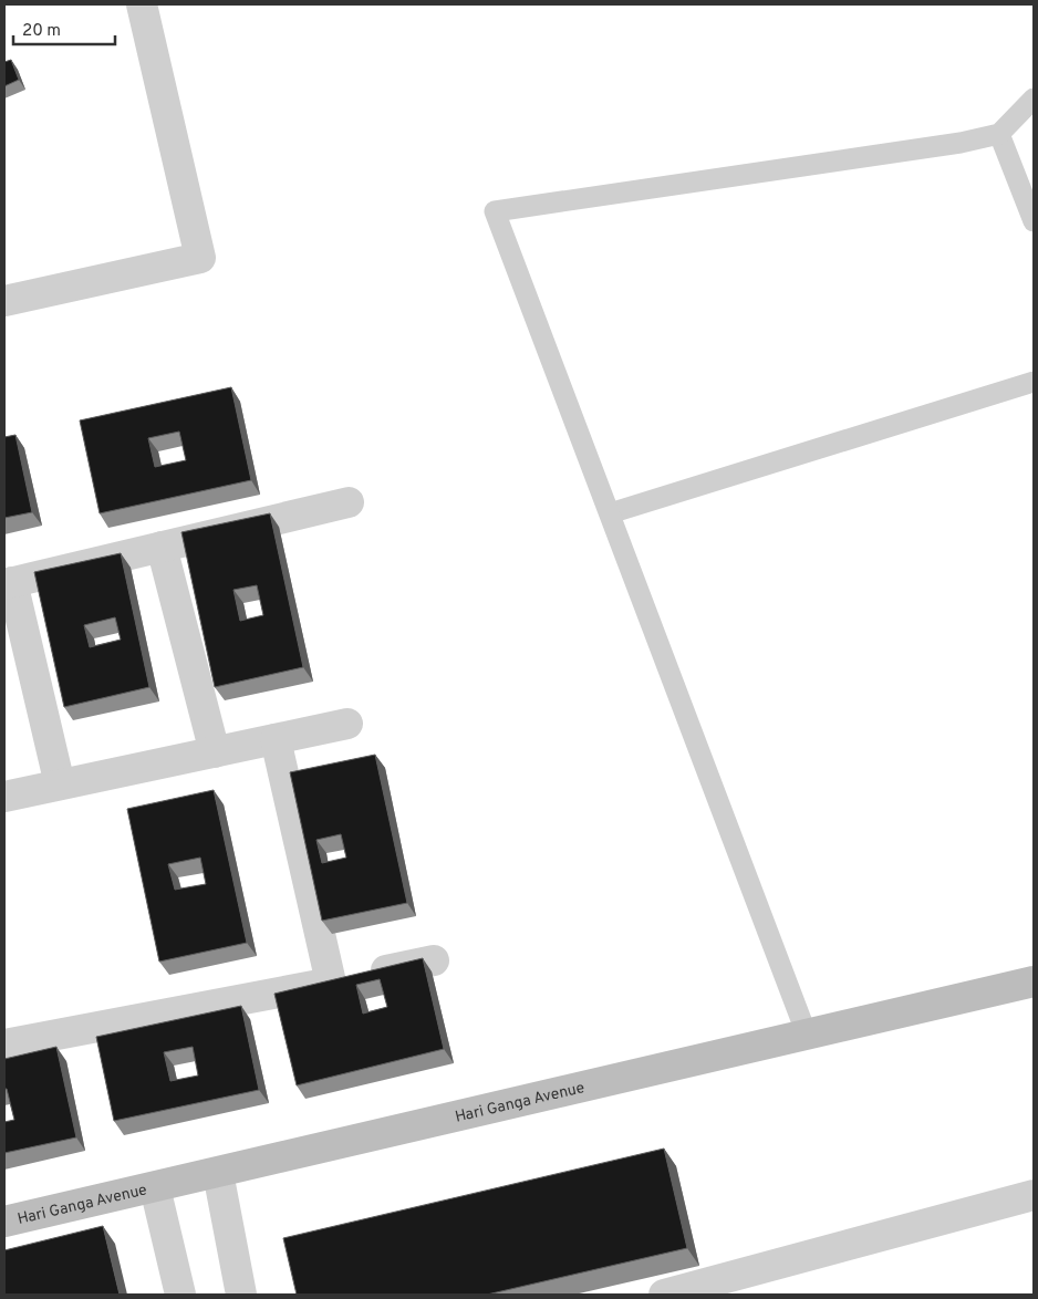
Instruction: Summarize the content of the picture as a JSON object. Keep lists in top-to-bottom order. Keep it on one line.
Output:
{"streets":{"street":["Hari Ganga Avenue"]},"scale_bar":"20 m"}
